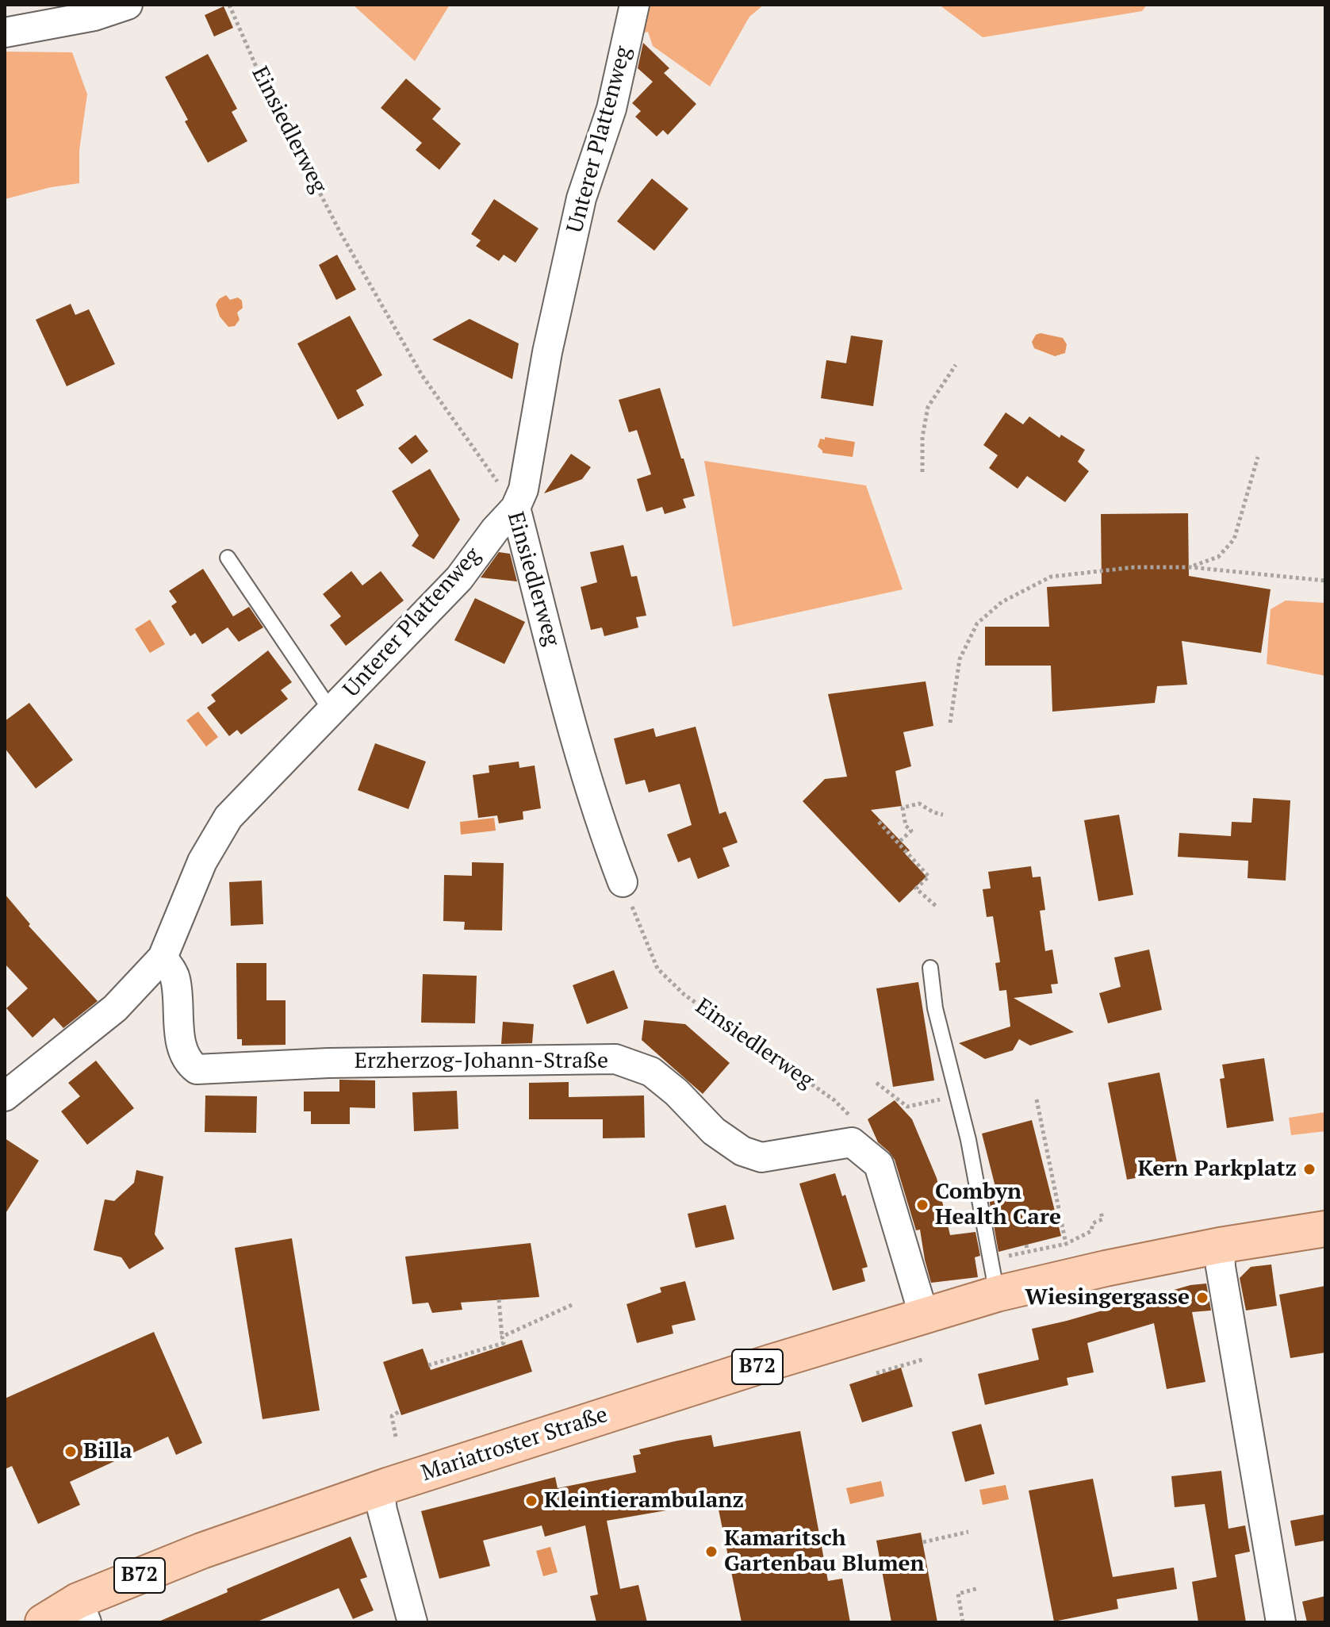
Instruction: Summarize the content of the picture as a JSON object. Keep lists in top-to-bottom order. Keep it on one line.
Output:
{"streets":{"main road":["B72","Mariatroster Straße"],"street":["Einsiedlerweg","Unterer Plattenweg","Erzherzog-Johann-Straße"]},"crossings":[["Einsiedlerweg","Unterer Plattenweg"],["Unterer Plattenweg","Erzherzog-Johann-Straße"],["Erzherzog-Johann-Straße","Mariatroster Straße"]],"places":["Kern Parkplatz","Combyn Health Care","Wiesingergasse","Billa","Kleintierambulanz","Kamaritsch Gartenbau Blumen"]}
